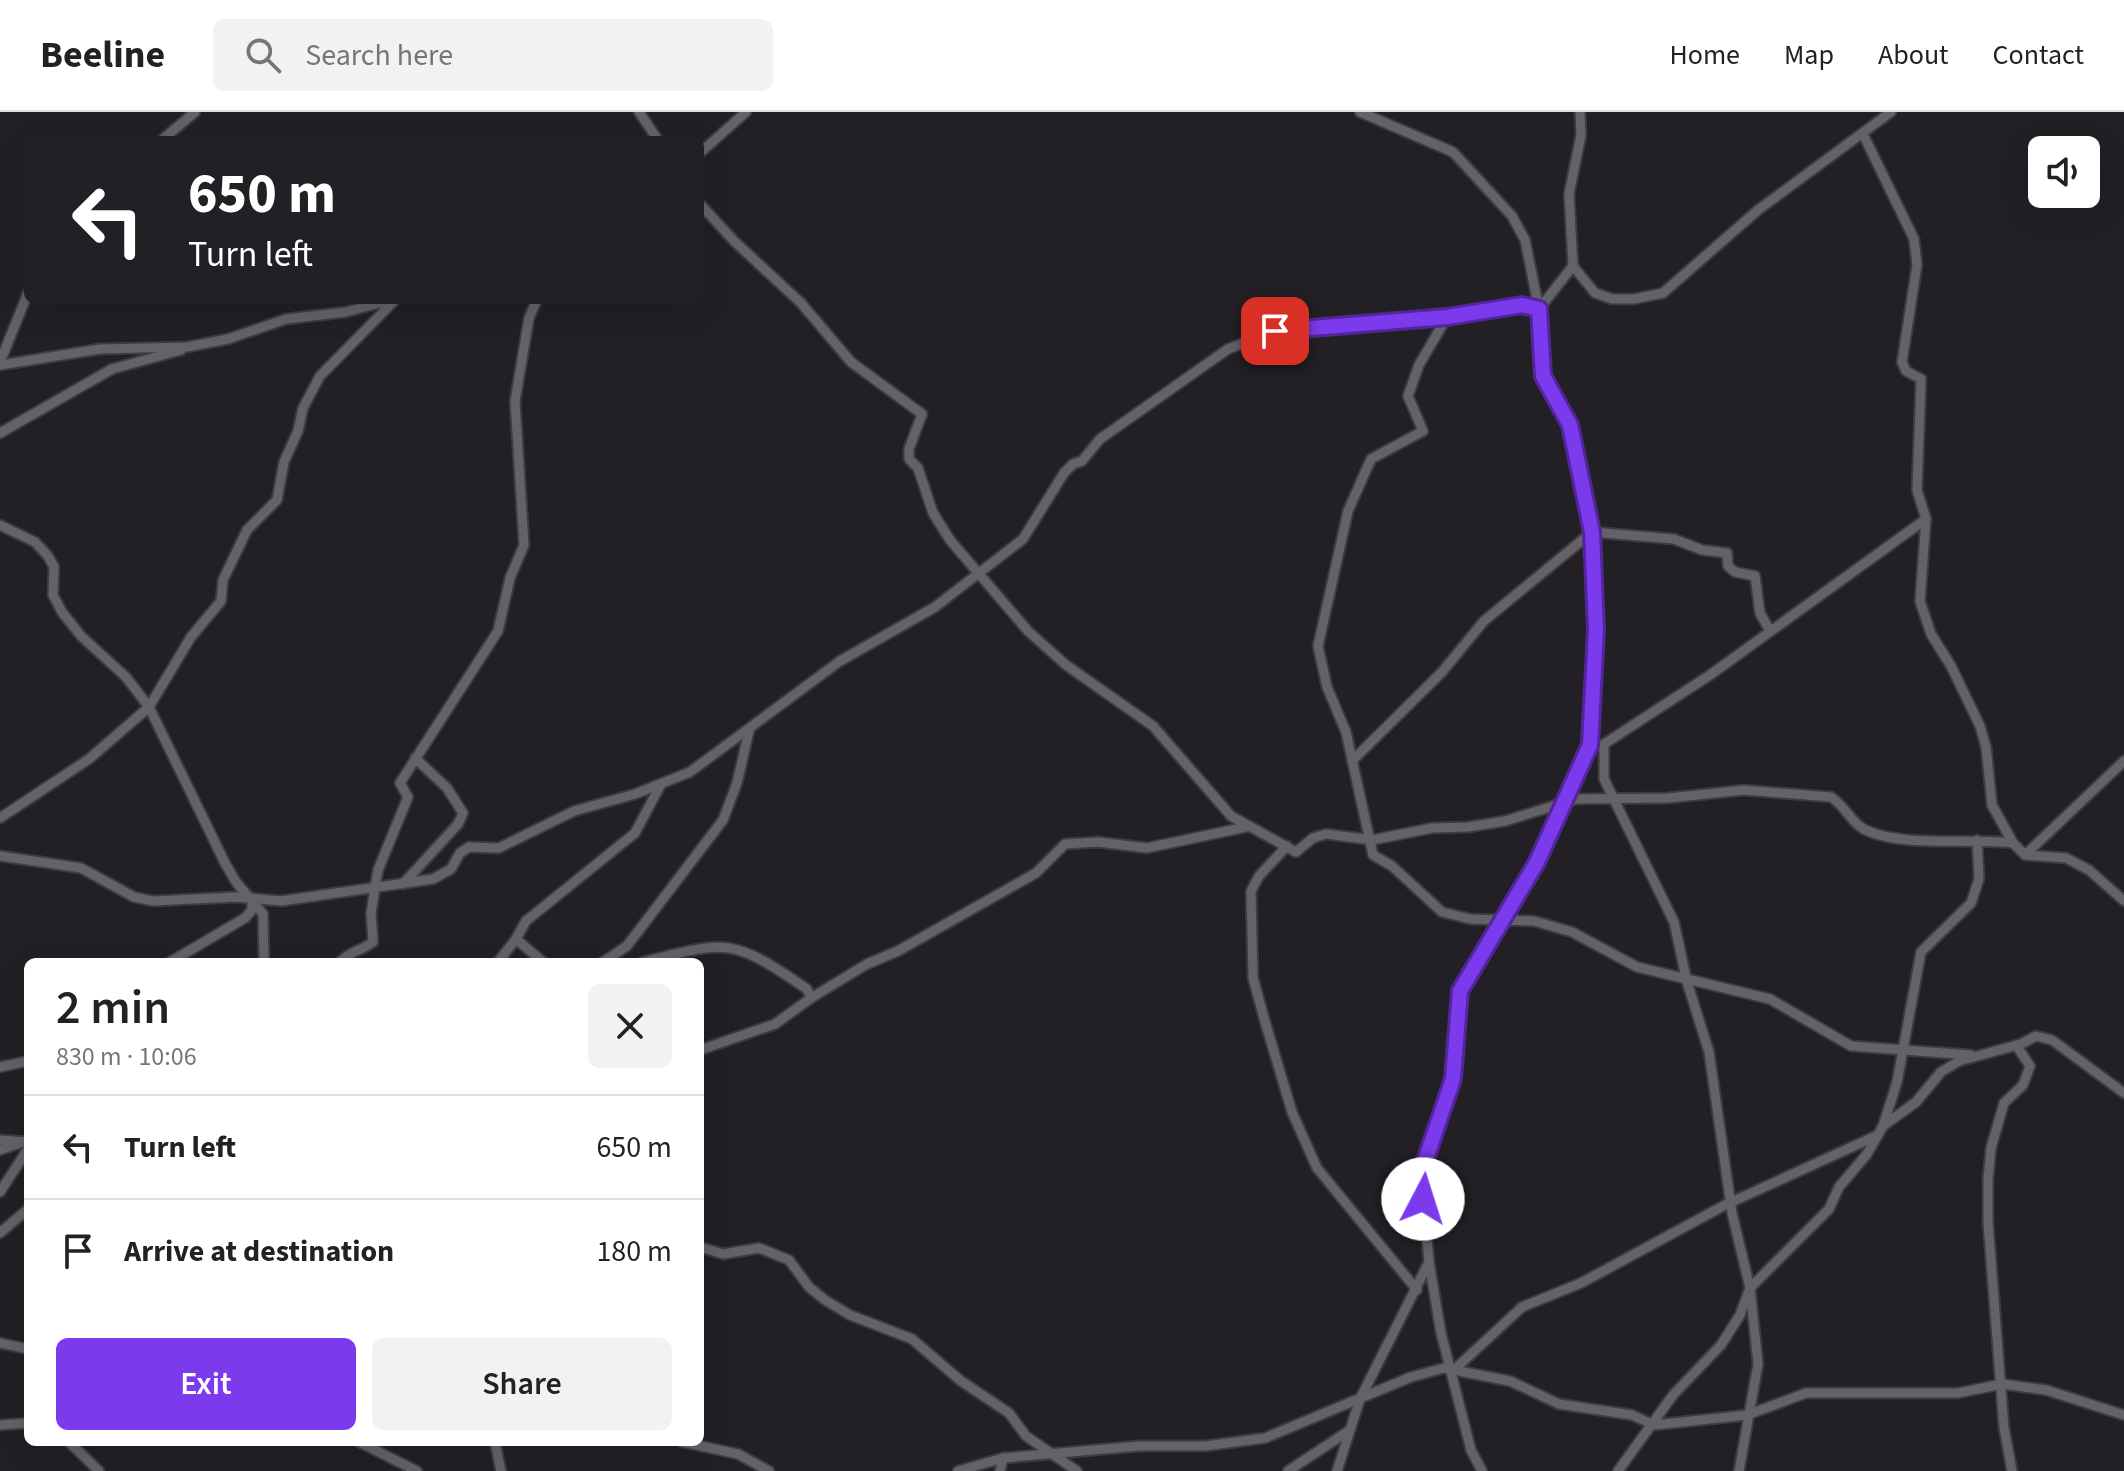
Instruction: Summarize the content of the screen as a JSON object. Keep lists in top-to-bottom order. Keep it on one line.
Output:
{"page":{"header":"Beeline","search":"Search here","nav":["Home","Map","About","Contact"],"turn":["650 m","Turn left"],"heading":["2 min","830 m · 10:06"],"list":[{"name":"Turn left","value":"650 m"},{"name":"Arrive at destination","value":"180 m"}],"buttons":["Exit","Share"]}}
